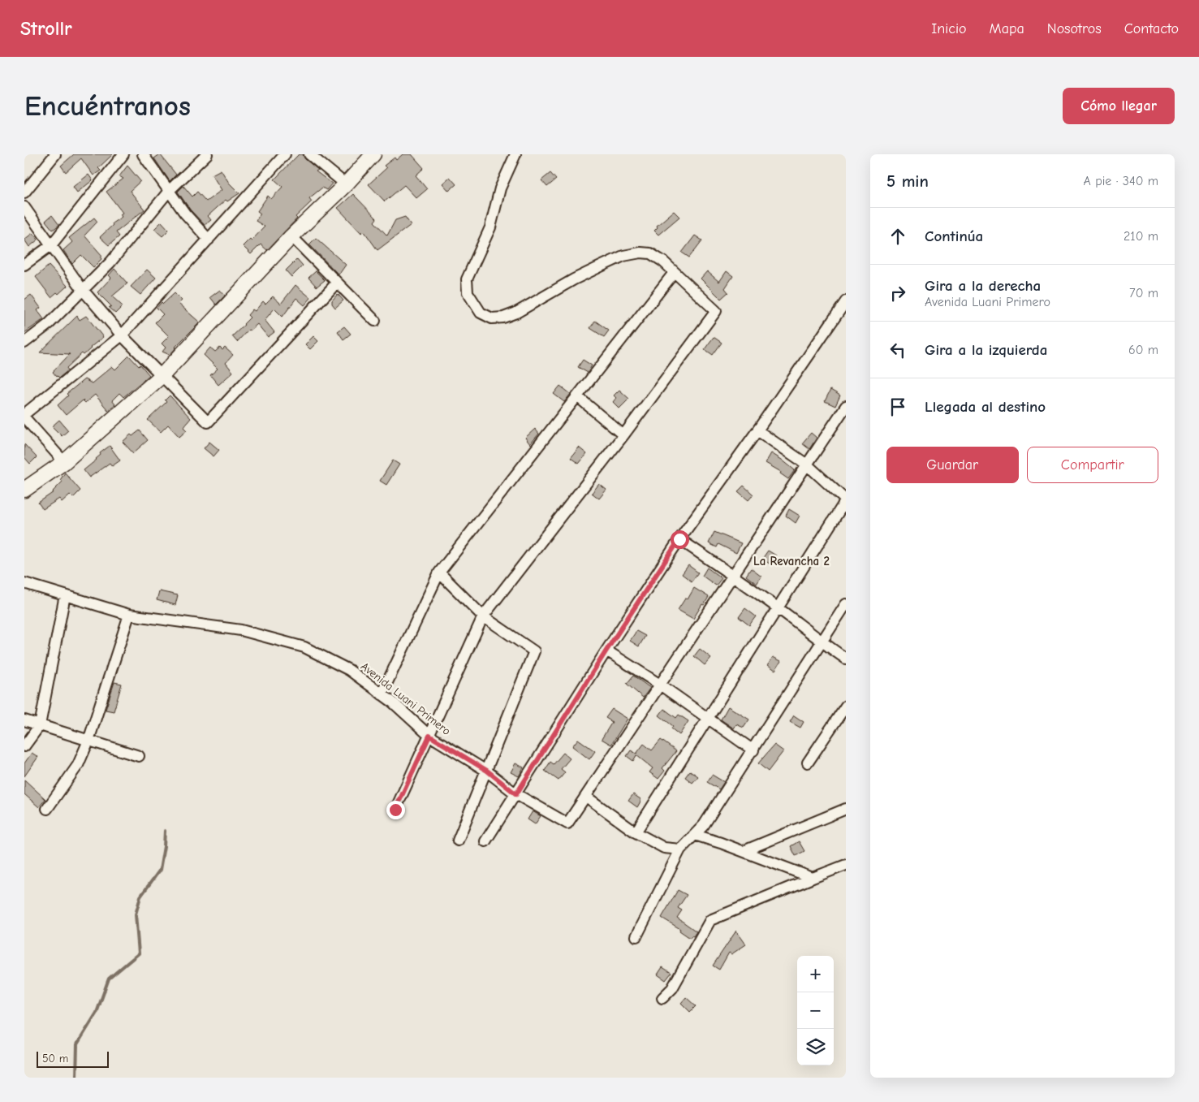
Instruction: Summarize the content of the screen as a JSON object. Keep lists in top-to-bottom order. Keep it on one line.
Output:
{"streets":{"street":["Avenida Luani Primero"]},"districts":["La Revancha 2"],"scale_bar":"50 m","page":{"header":"Strollr","nav":["Inicio","Mapa","Nosotros","Contacto"],"buttons":["Cómo llegar",["Guardar","Compartir"]],"title":"Encuéntranos","heading":["5 min","A pie · 340 m"],"list":[["Continúa","210 m"],["Gira a la derecha","Avenida Luani Primero","70 m"],["Gira a la izquierda","60 m"],"Llegada al destino"],"map_buttons":["+","−"],"scale":"50 m"}}
